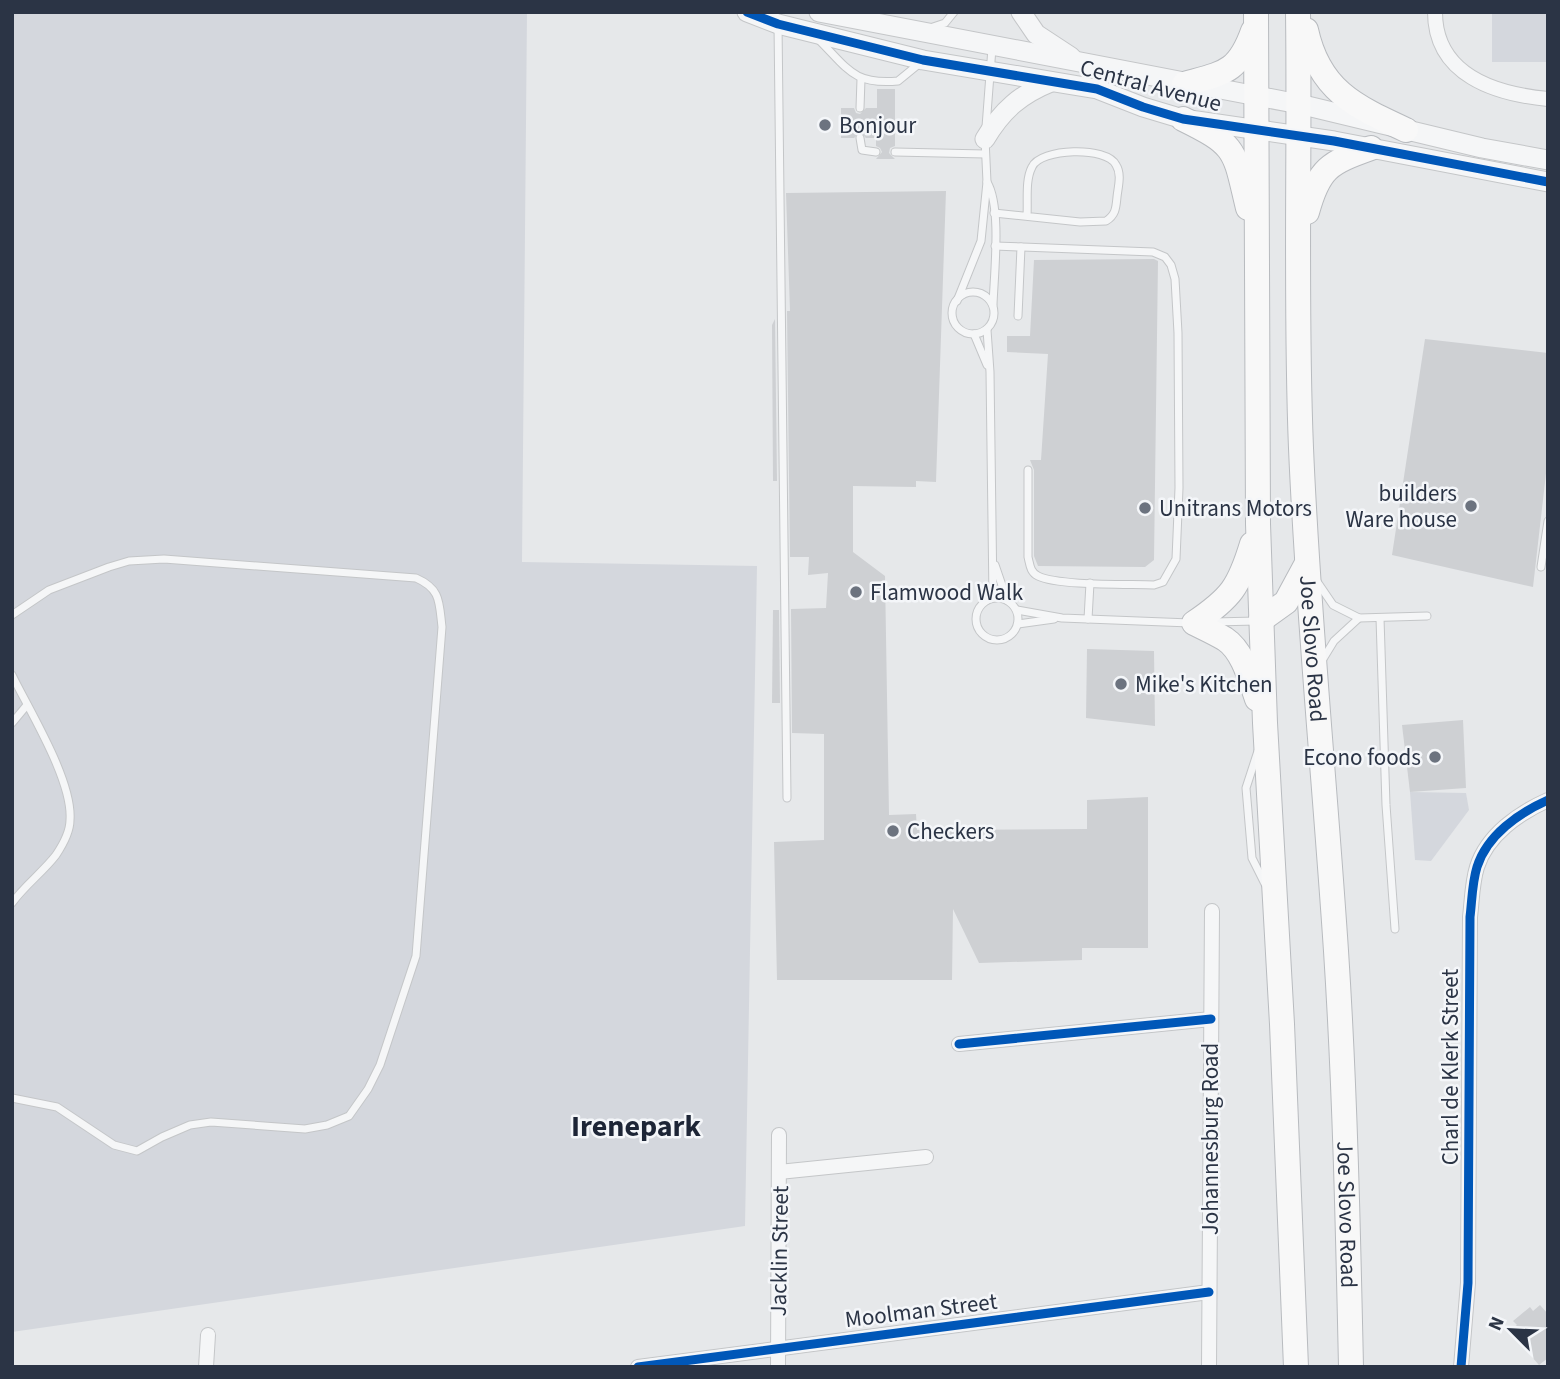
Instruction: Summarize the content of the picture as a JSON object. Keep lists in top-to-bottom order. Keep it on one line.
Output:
{"streets":{"highway":["Joe Slovo Road"],"street":["Central Avenue","Charl de Klerk Street","Johannesburg Road","Jacklin Street","Moolman Street"]},"crossings":[["Central Avenue","Joe Slovo Road"],["Johannesburg Road","Moolman Street"],["Jacklin Street","Moolman Street"]],"districts":["Irenepark"],"places":["Bonjour","builders Ware house","Unitrans Motors","Flamwood Walk","Mike's Kitchen","Econo foods","Checkers"],"north":"top left"}
